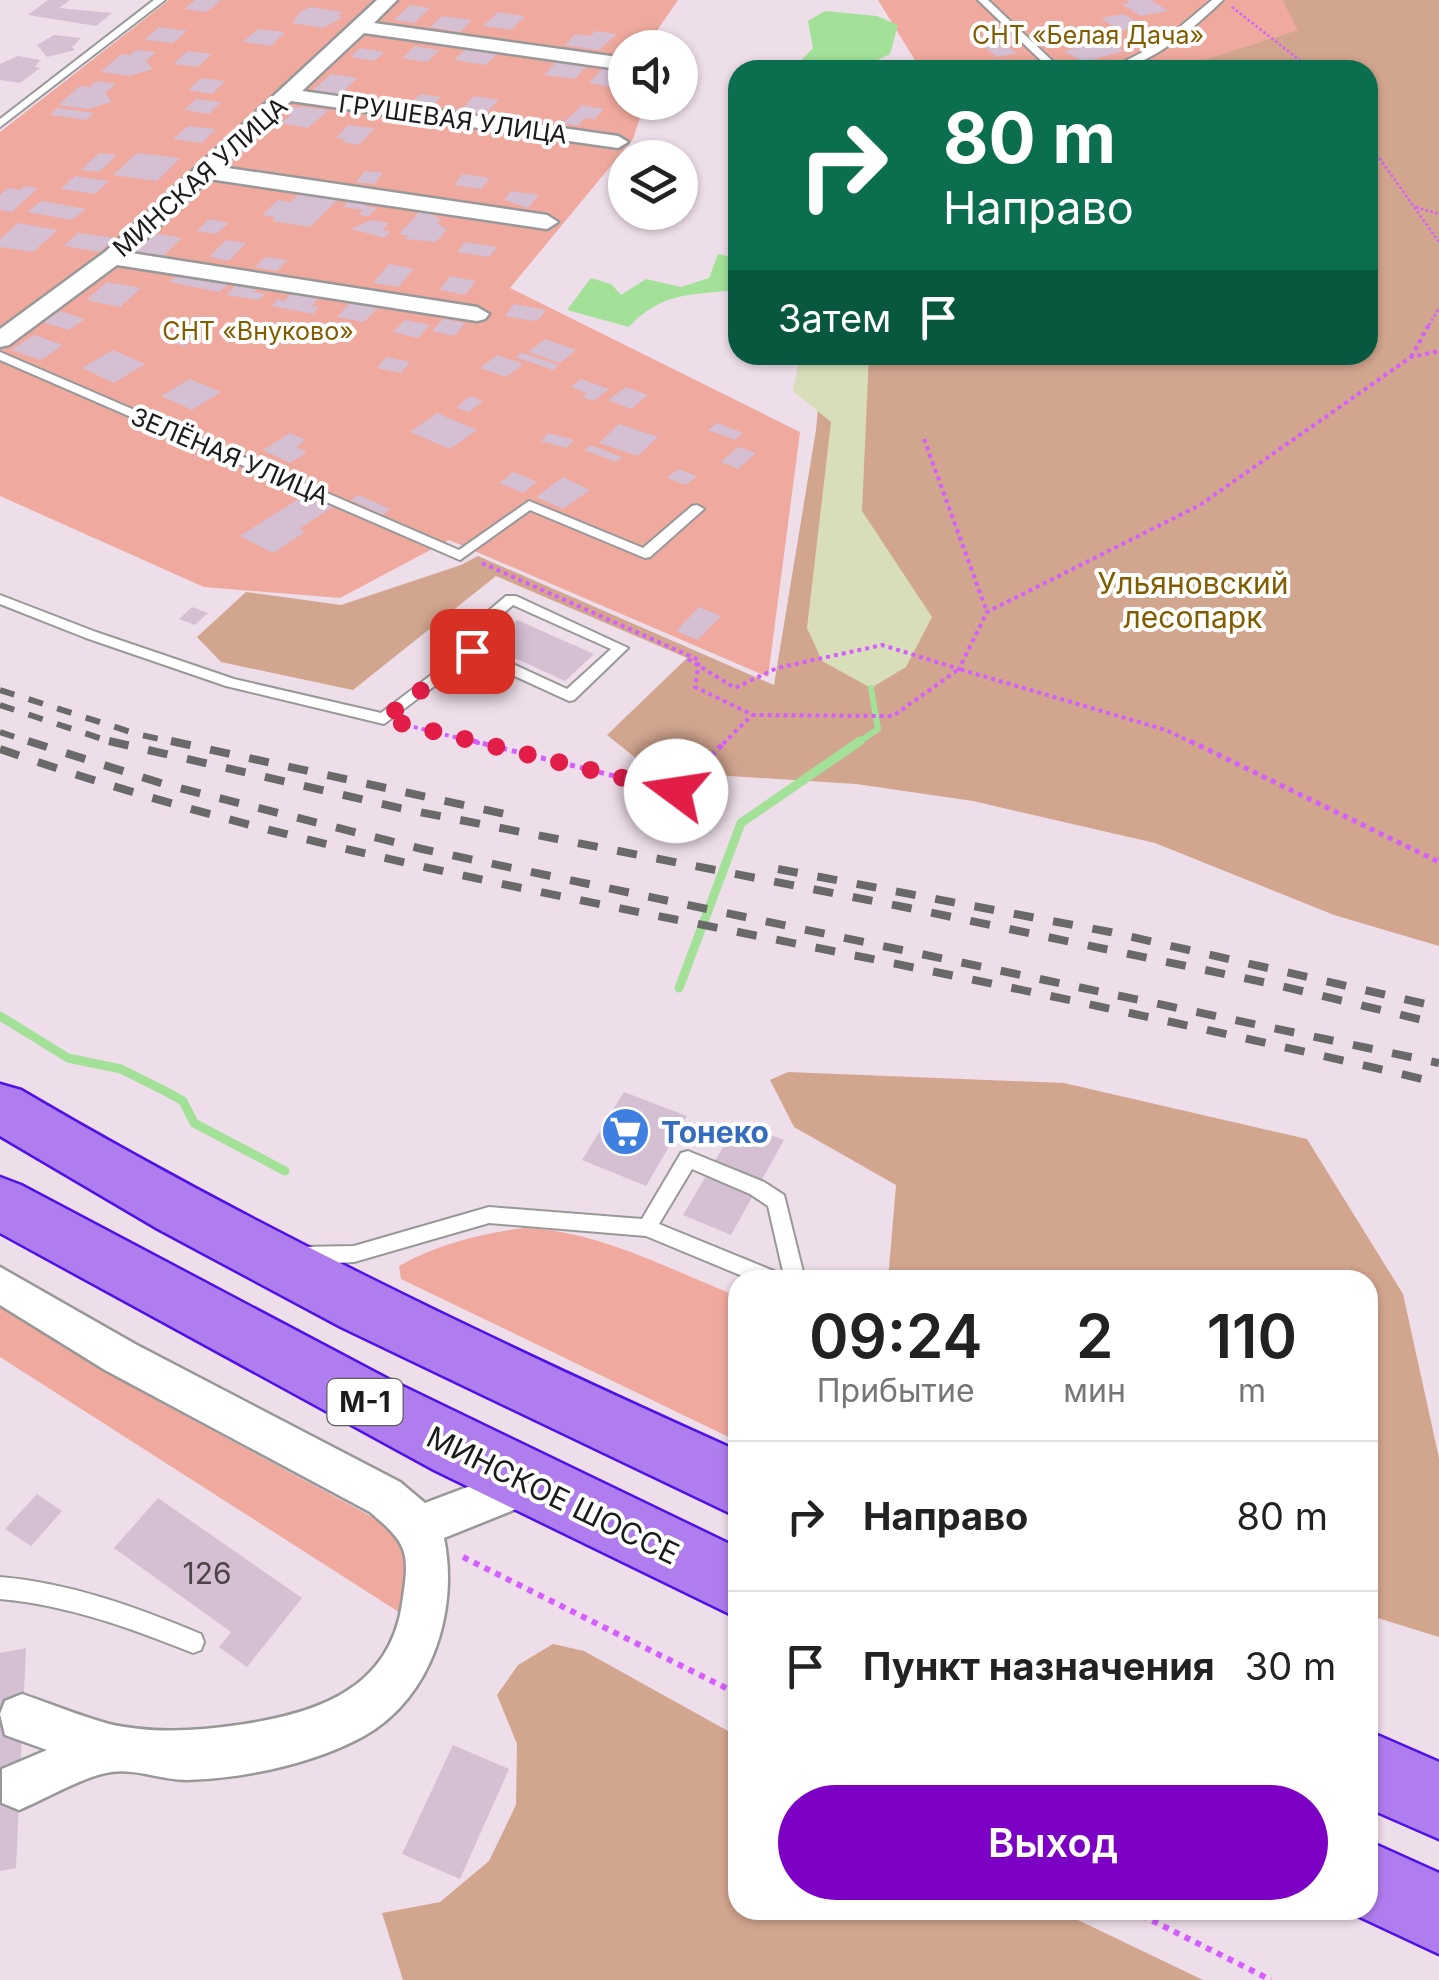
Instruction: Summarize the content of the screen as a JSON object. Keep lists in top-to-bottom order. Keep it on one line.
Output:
{"streets":{"highway":["М-1","МИНСКОЕ ШОССЕ"],"street":["ГРУШЕВАЯ УЛИЦА","МИНСКАЯ УЛИЦА"],"lane":["ЗЕЛЁНАЯ УЛИЦА"]},"crossings":[["ГРУШЕВАЯ УЛИЦА","МИНСКАЯ УЛИЦА"]],"parks":["СНТ «Белая Дача»","СНТ «Внуково»","Ульяновский лесопарк"],"places":{"supermarket":["Тонеко"]},"house_numbers":["126"],"page":{"turn":["80 m","Направо"],"then":"Затем","eta":["09:24","Прибытие","2","мин","110","m"],"list":[{"name":"Направо","value":"80 m"},{"name":"Пункт назначения","value":"30 m"}],"buttons":"Выход"}}
